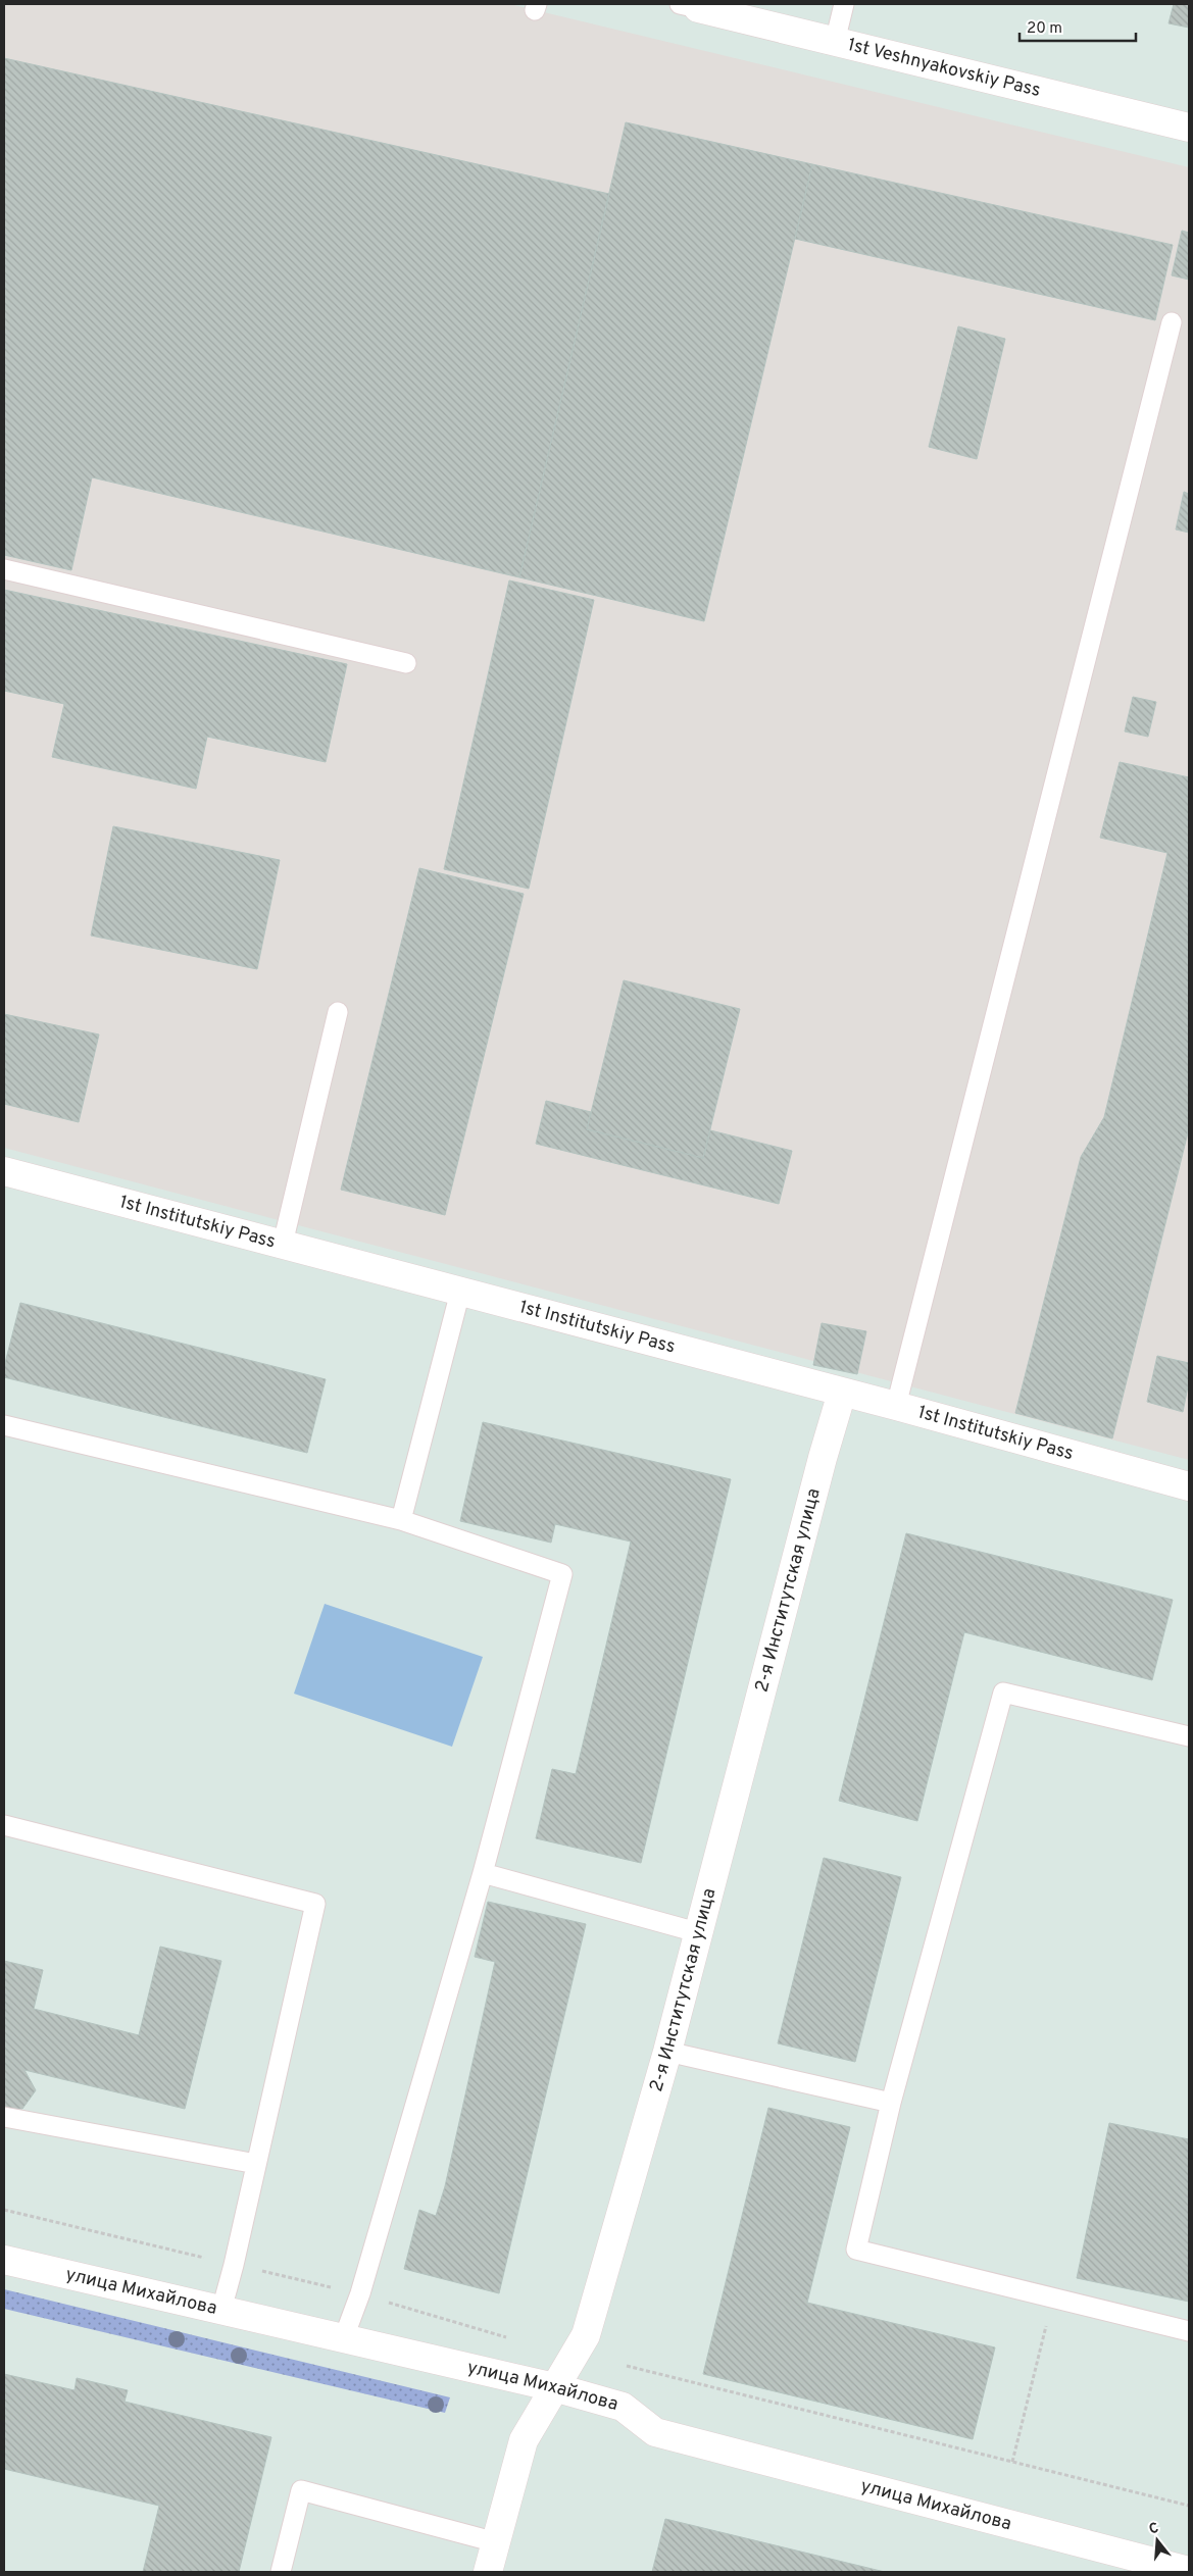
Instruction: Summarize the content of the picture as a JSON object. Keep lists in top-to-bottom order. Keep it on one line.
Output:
{"streets":{"street":["1st Veshnyakovskiy Pass","1st Institutskiy Pass","2-я Институтская улица","улица Михайлова"]},"crossings":[["1st Institutskiy Pass","2-я Институтская улица"],["2-я Институтская улица","улица Михайлова"]],"scale_bar":"20 m","north":"top"}
